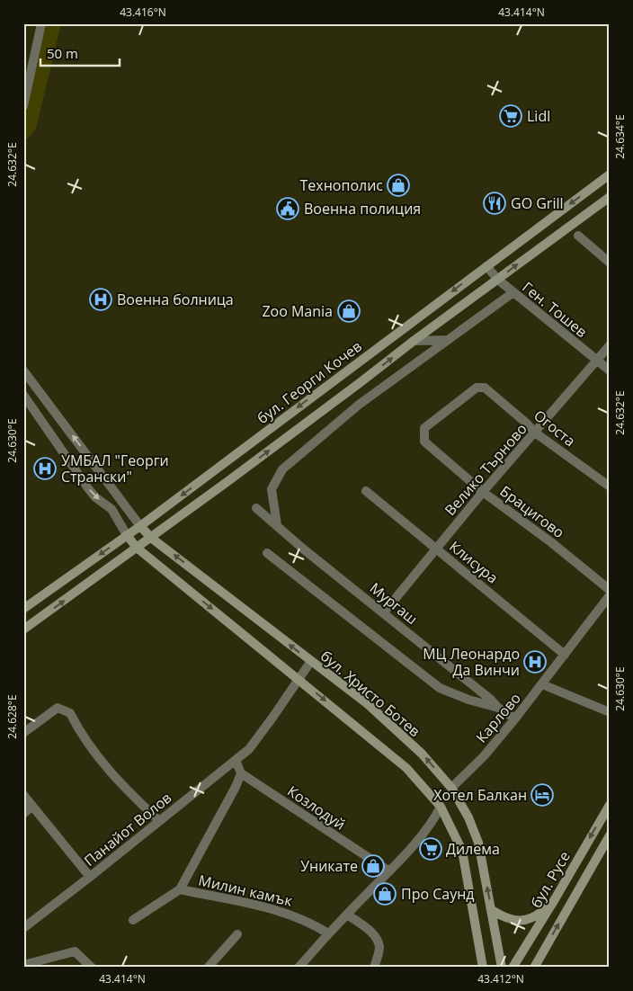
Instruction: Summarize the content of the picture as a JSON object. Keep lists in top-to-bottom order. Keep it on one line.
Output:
{"streets":{"main road":["бул. Георги Кочев","бул. Христо Ботев","бул. Русе"],"street":["Ген. Тошев","Огоста","Велико Търново","Брацигово","Клисура","Мургаш","Карлово","Козлодуй","Панайот Волов","Милин камък"]},"crossings":[["Ген. Тошев","бул. Георги Кочев"],["Ген. Тошев","Велико Търново"],["бул. Георги Кочев","бул. Христо Ботев"],["Огоста","Велико Търново"],["Огоста","Брацигово"],["Велико Търново","Брацигово"],["Велико Търново","Клисура"],["Велико Търново","Мургаш"],["Клисура","Карлово"],["Мургаш","Карлово"],["бул. Христо Ботев","Карлово"],["бул. Христо Ботев","Панайот Волов"]],"places":{"supermarket":["Lidl","Дилема"],"shop":["Технополис","Zoo Mania","Уникате","Про Саунд"],"restaurant":["GO Grill"],"public building":["Военна полиция"],"hospital":["Военна болница","УМБАЛ \"Георги Странски\"","МЦ Леонардо Да Винчи"],"hotel":["Хотел Балкан"]},"scale_bar":"50 m","coordinates":["43.416°N","43.414°N","24.634°E","24.632°E","24.630°E","24.628°E","43.412°N"]}
